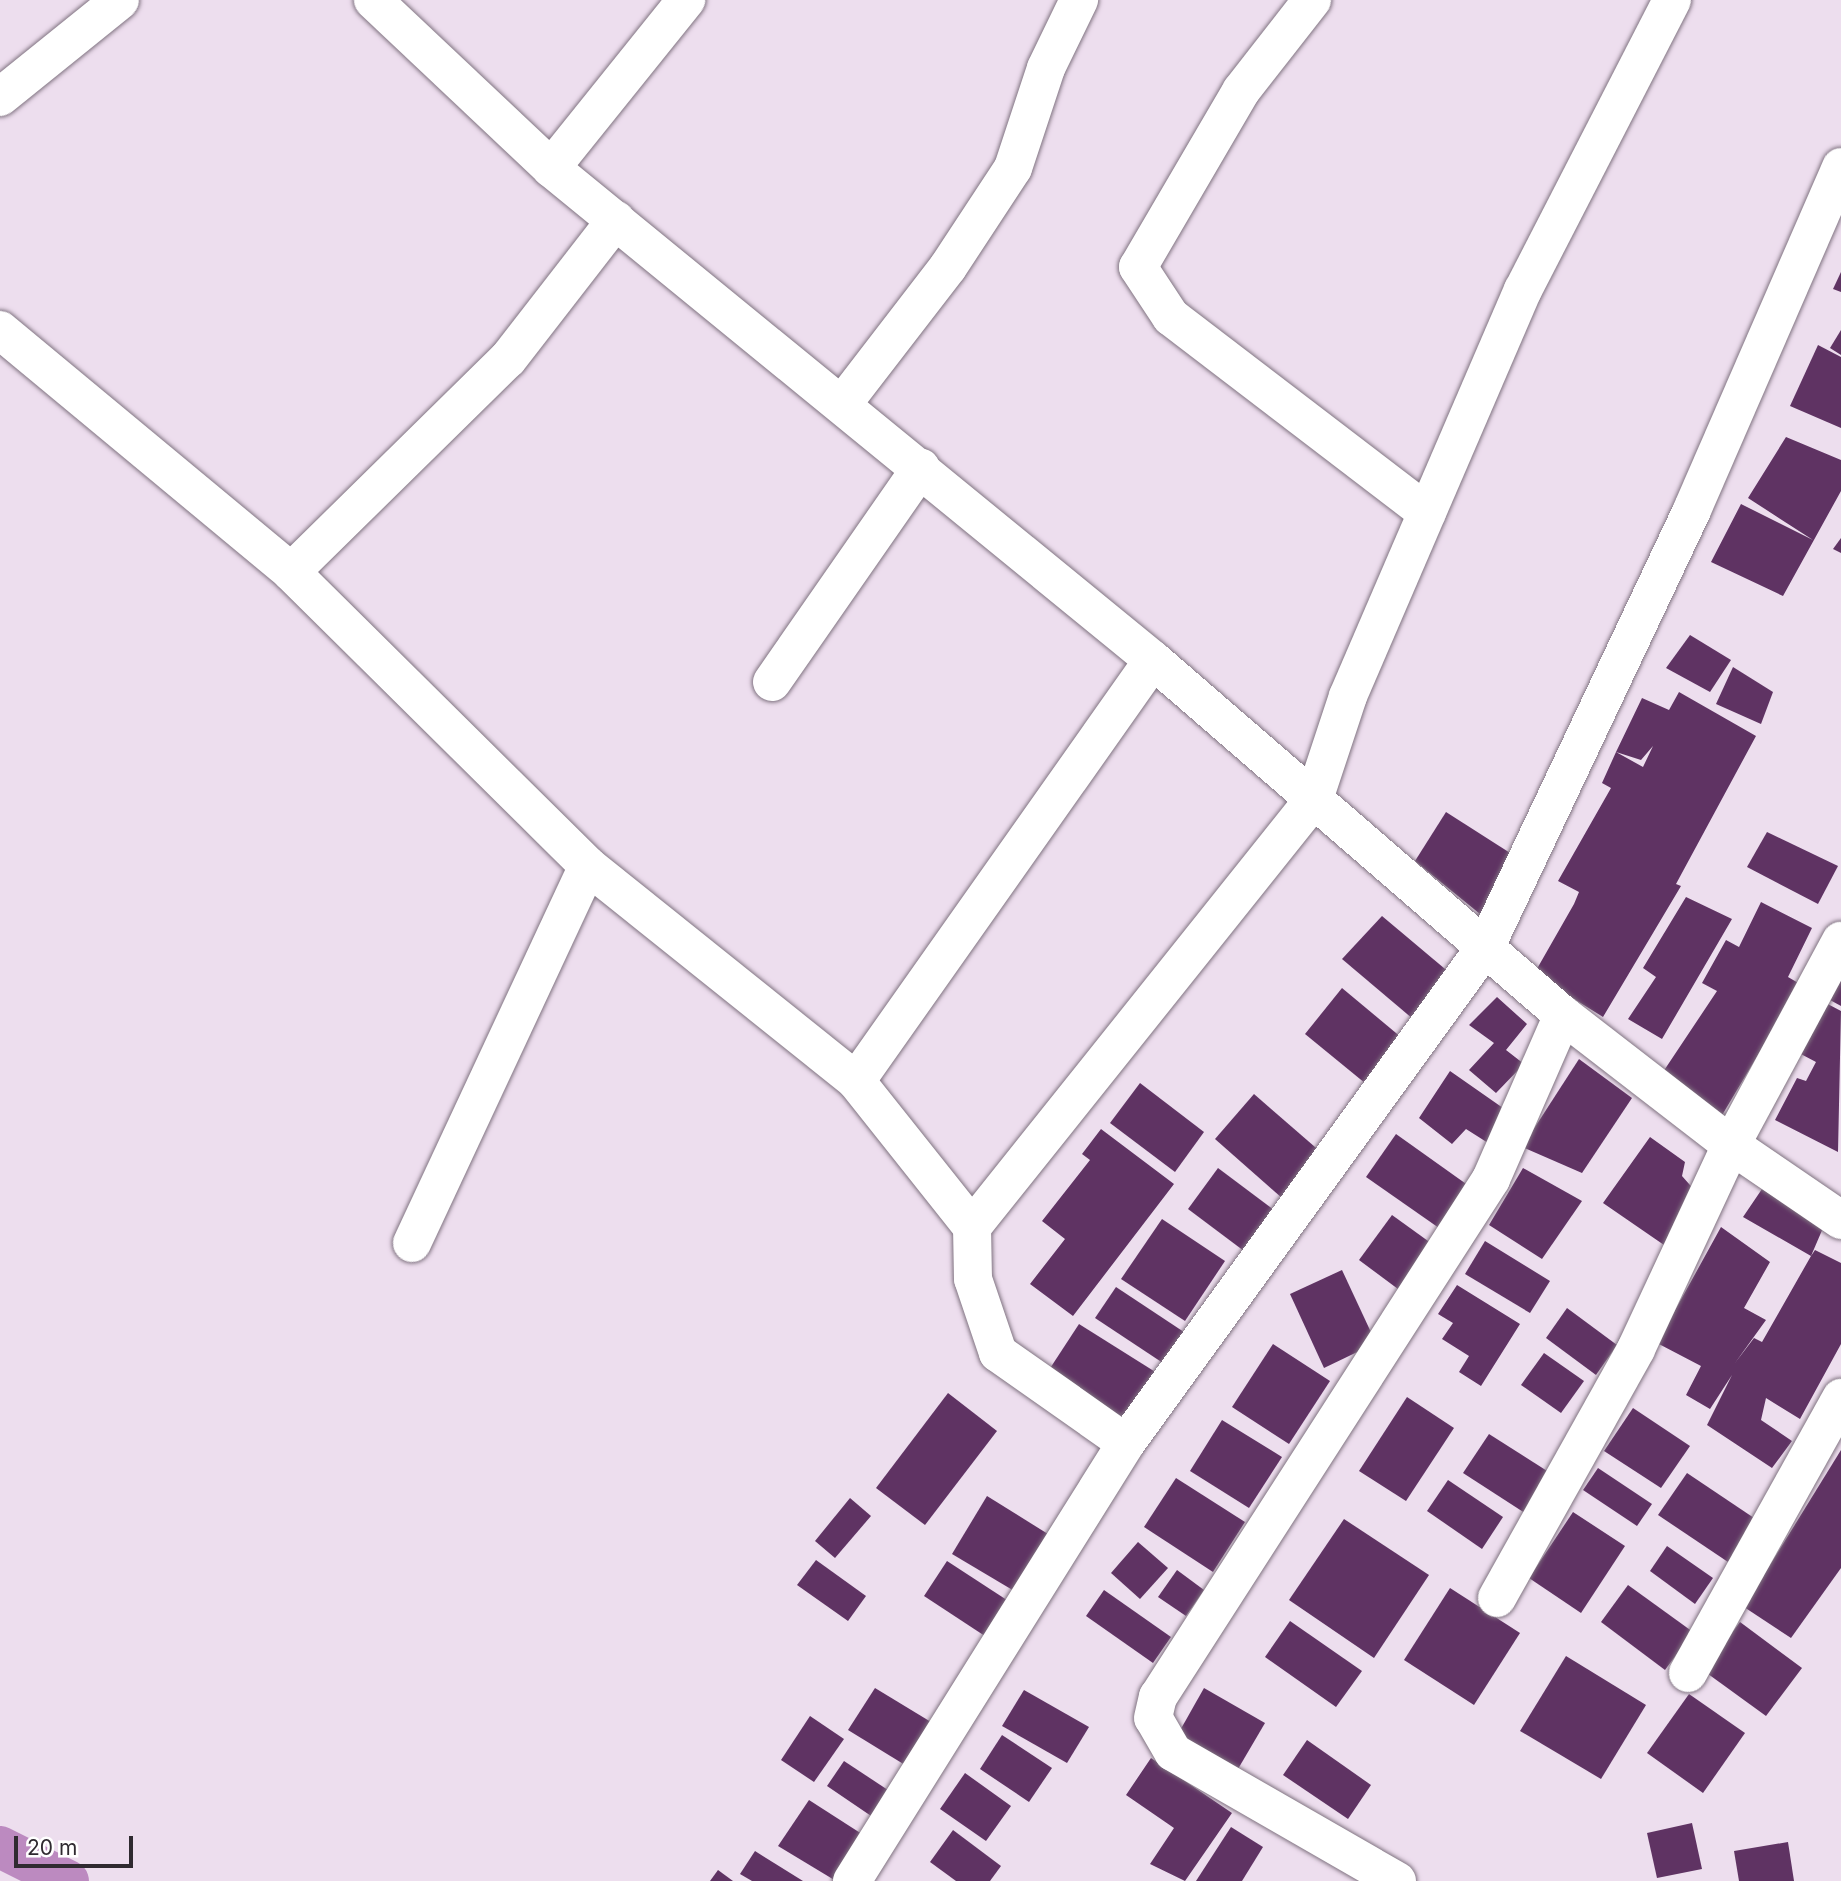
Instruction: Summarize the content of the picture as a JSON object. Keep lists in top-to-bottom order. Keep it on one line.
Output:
{"scale_bar":"20 m"}
